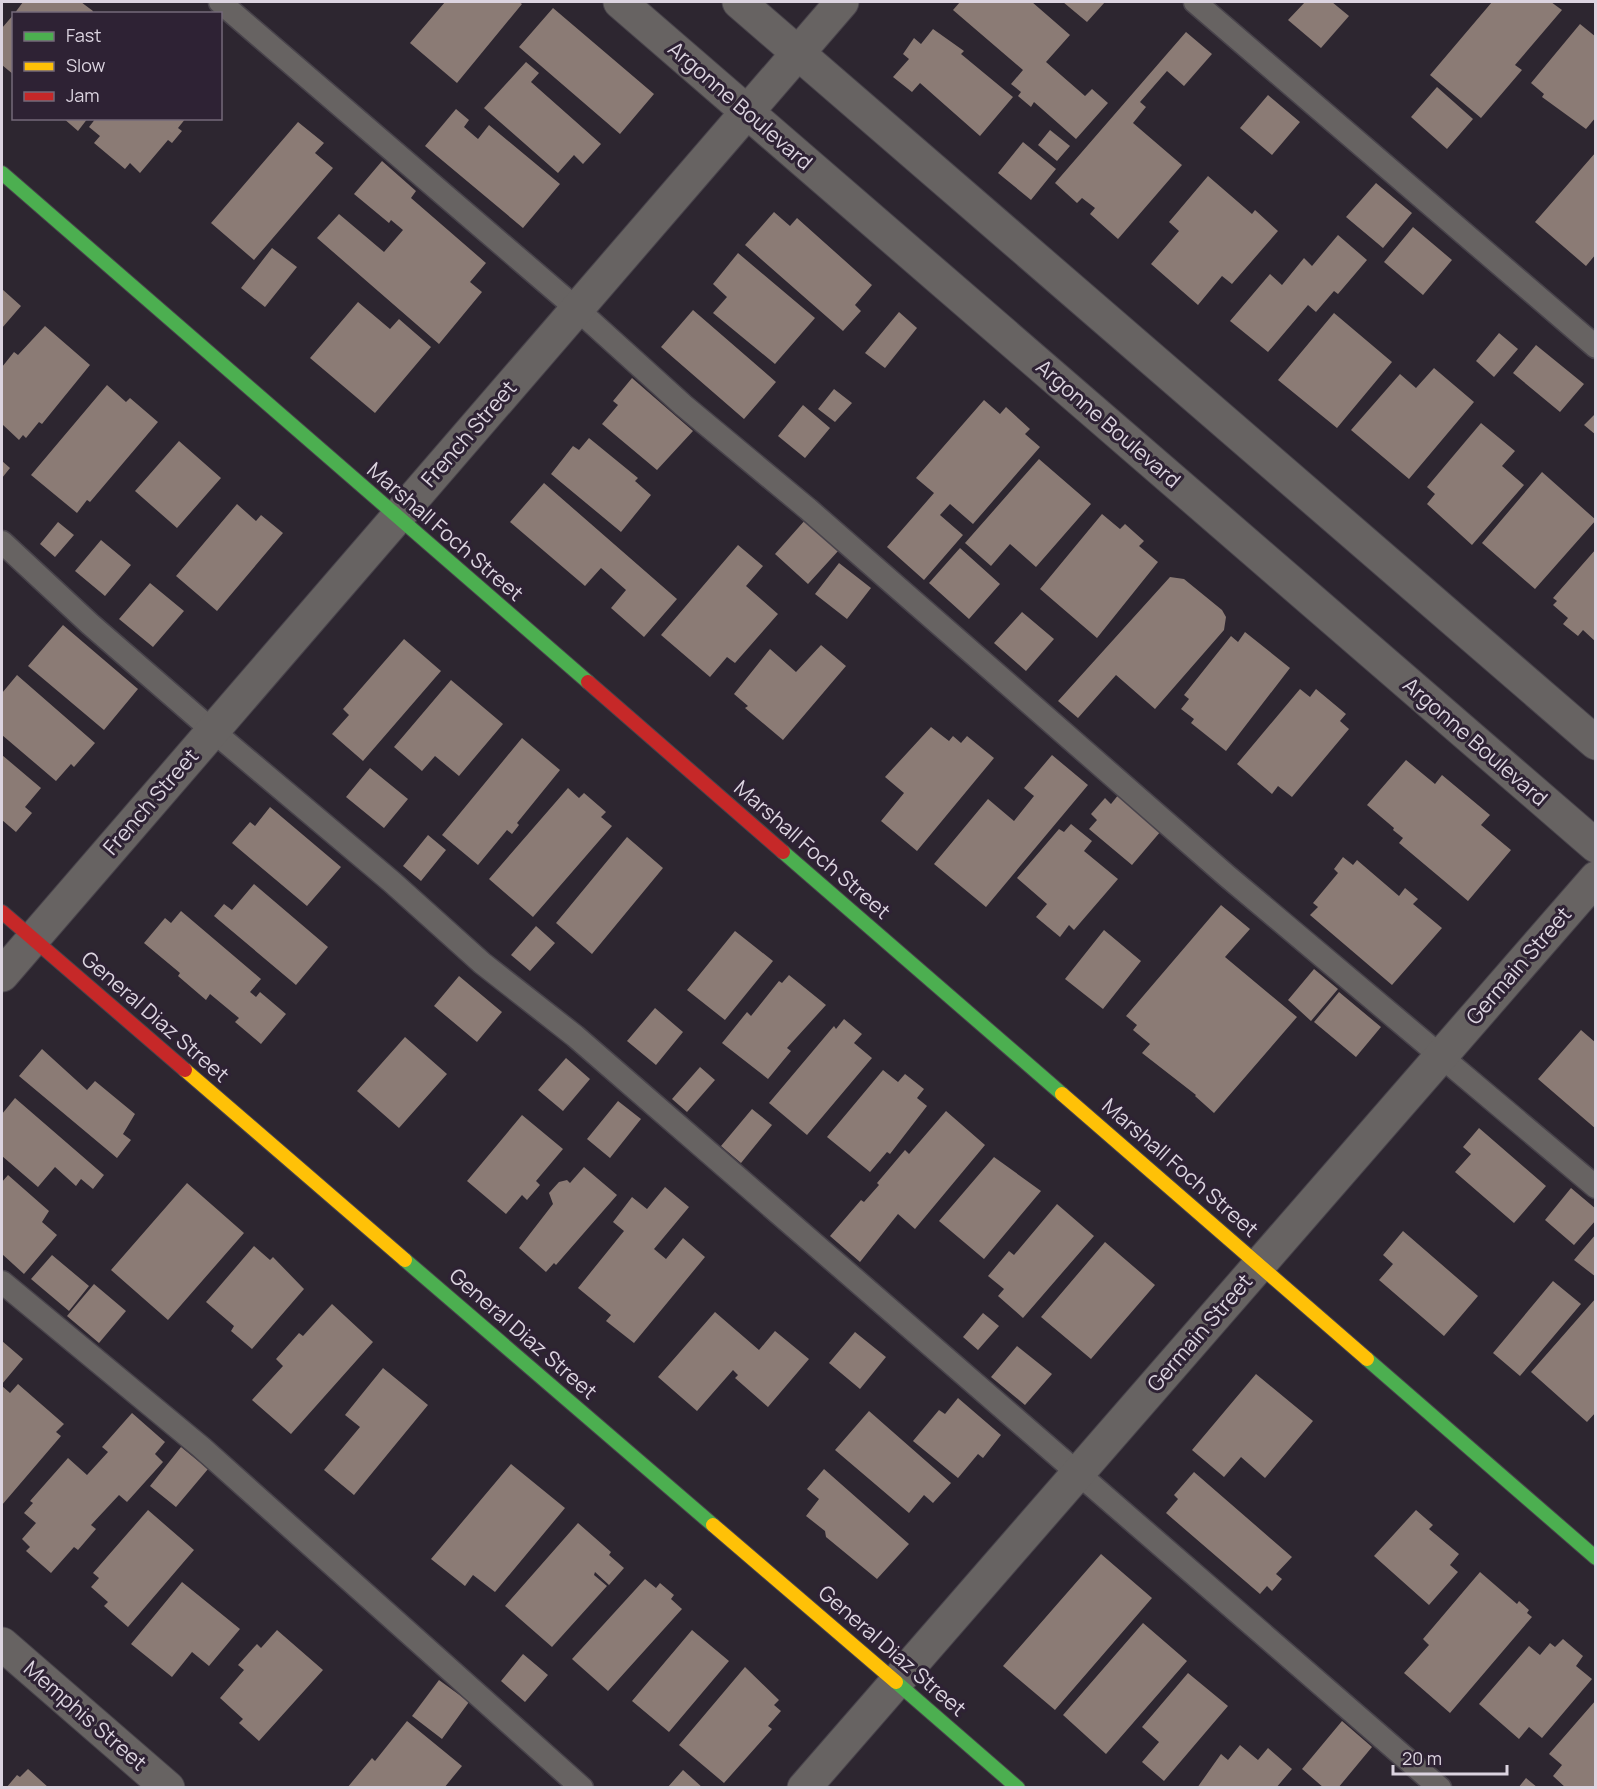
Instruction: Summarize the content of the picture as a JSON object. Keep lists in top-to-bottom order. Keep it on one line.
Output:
{"streets":{"street":["Argonne Boulevard","French Street","Marshall Foch Street","Germain Street","General Diaz Street","Memphis Street"]},"crossings":[["Argonne Boulevard","French Street"],["French Street","Marshall Foch Street"],["French Street","General Diaz Street"],["Marshall Foch Street","Germain Street"],["Germain Street","General Diaz Street"]],"legend":["Fast","Slow","Jam"],"scale_bar":"20 m"}
